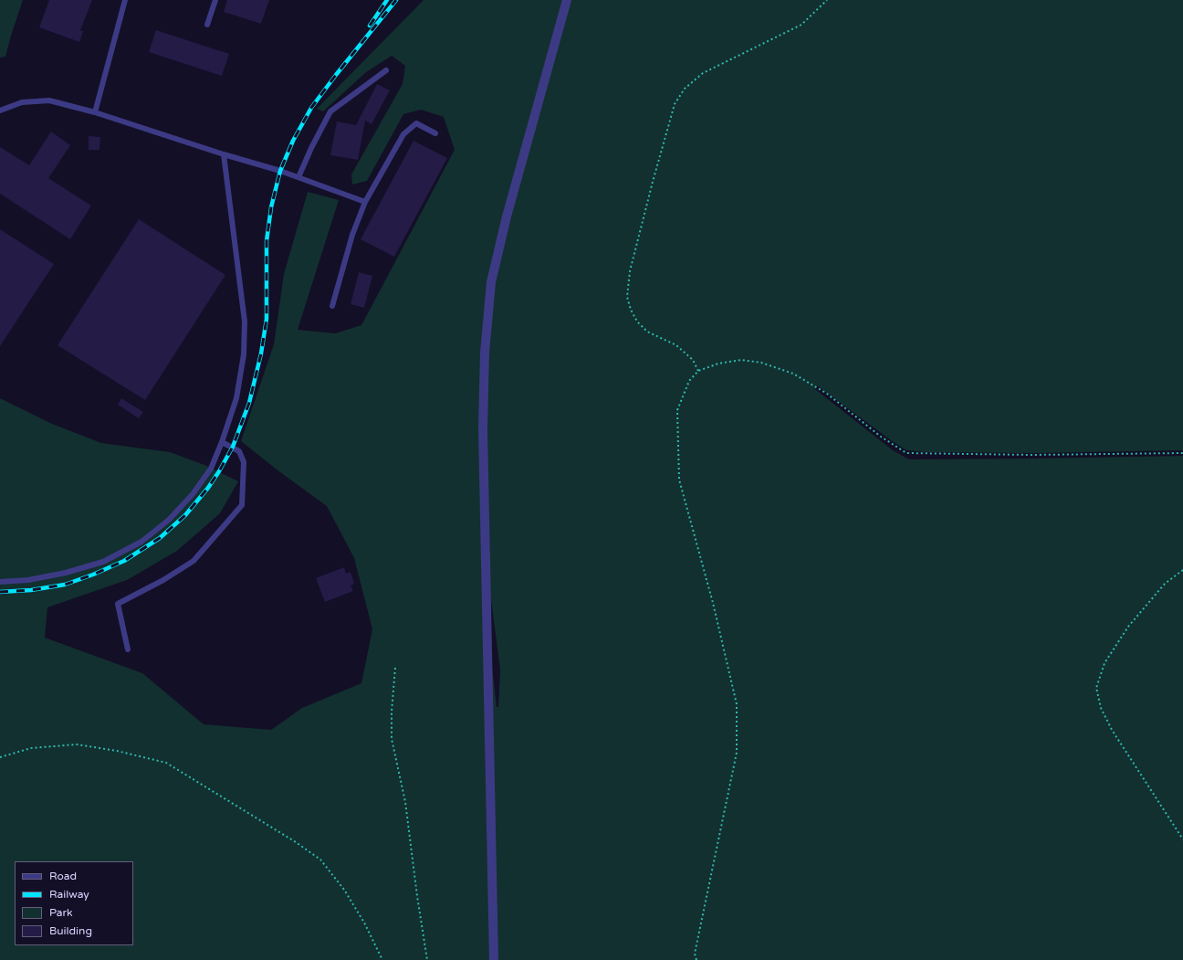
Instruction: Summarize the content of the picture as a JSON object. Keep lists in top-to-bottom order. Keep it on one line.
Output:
{"legend":["Road","Railway","Park","Building"]}
